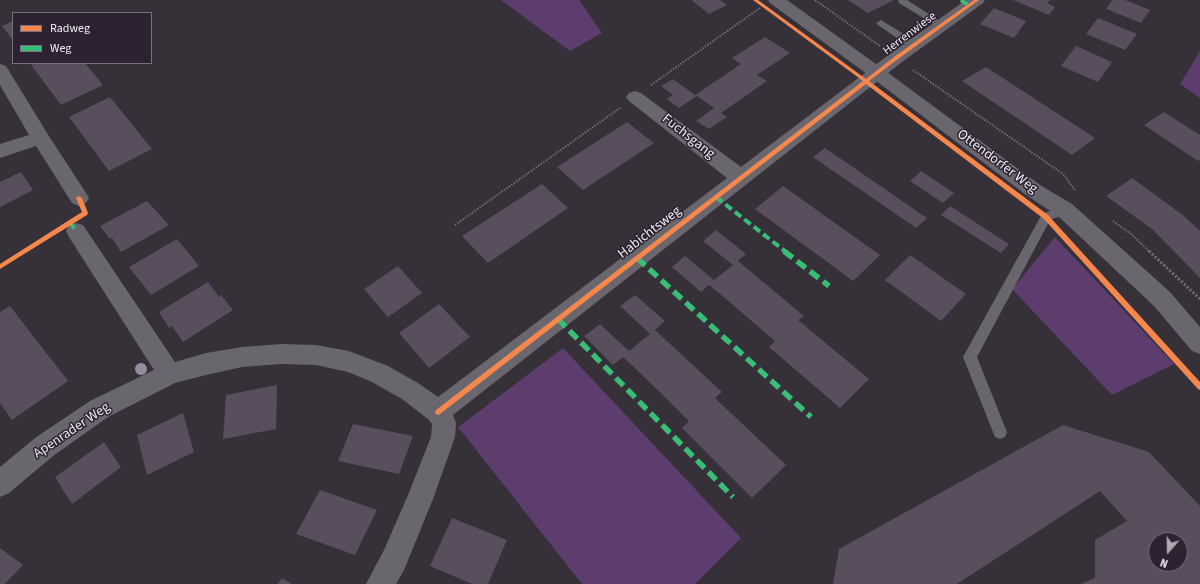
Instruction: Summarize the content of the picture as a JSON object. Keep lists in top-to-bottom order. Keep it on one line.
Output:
{"streets":{"street":["Herrenwiese","Fuchsgang","Ottendorfer Weg","Habichtsweg","Apenrader Weg"]},"crossings":[["Herrenwiese","Ottendorfer Weg"],["Herrenwiese","Habichtsweg"],["Fuchsgang","Habichtsweg"],["Ottendorfer Weg","Habichtsweg"],["Habichtsweg","Apenrader Weg"]],"legend":["Radweg","Weg"],"north":"bottom"}
